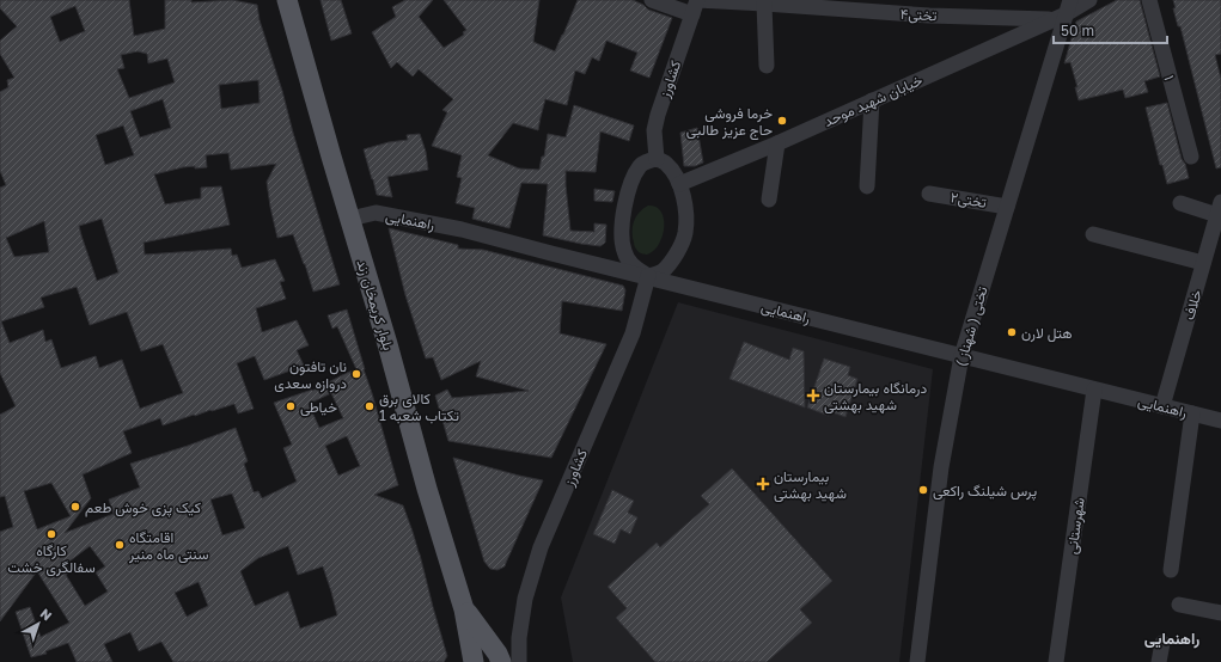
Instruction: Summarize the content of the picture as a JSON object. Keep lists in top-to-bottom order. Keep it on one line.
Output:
{"streets":{"main road":["بلوار کریمخان زند"],"street":["تختی۴","۱","کشاورز","خیابان شهید موحد","تختی۲","راهنمایی","خلاف","تختی ( شهناز )","شهرستانی"]},"crossings":[["تختی۴","کشاورز"],["تختی۴","خیابان شهید موحد"],["تختی۴","تختی ( شهناز )"],["کشاورز","راهنمایی"],["خیابان شهید موحد","تختی ( شهناز )"],["تختی۲","تختی ( شهناز )"],["راهنمایی","بلوار کریمخان زند"],["راهنمایی","خلاف"],["راهنمایی","تختی ( شهناز )"],["راهنمایی","شهرستانی"]],"districts":["راهنمایی"],"places":{"other":["خرما فروشی حاج عزیز طالبی","هتل لارن","نان تافتون دروازه سعدی","خیاطی","کالای برق تکتاب شعبه 1","پرس شیلنگ راکعی","کیک پزی خوش طعم","کارگاه سفالگری خشت","اقامتگاه سنتی ماه منیر"],"health":["درمانگاه بیمارستان شهید بهشتی","بیمارستان شهید بهشتی"]},"scale_bar":"50 m","north":"top right"}
